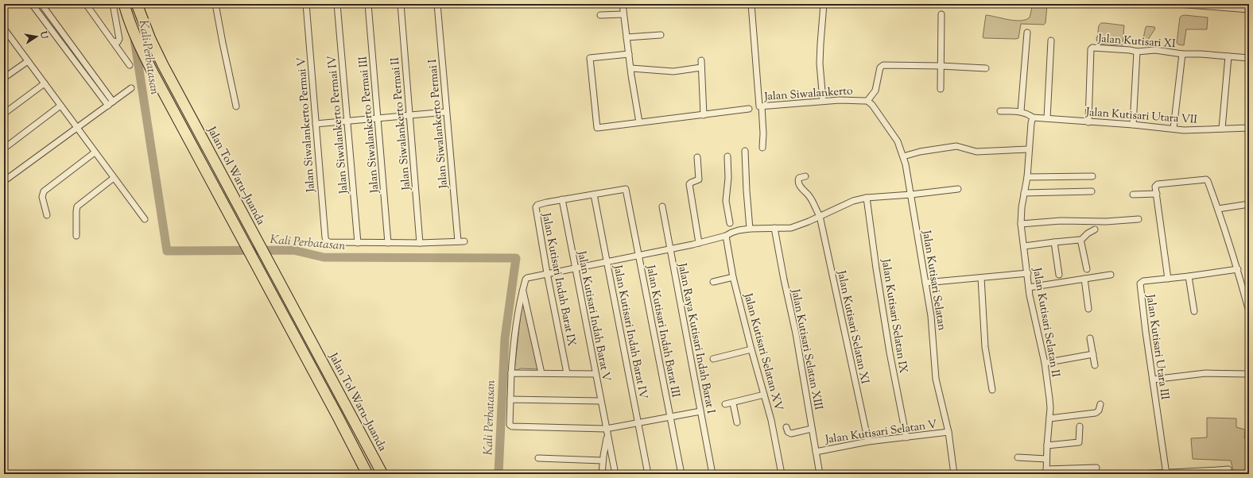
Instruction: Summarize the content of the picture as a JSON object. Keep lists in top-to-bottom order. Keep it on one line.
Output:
{"streets":{"highway":["Jalan Tol Waru–Juanda"],"street":["Jalan Kutisari XI","Jalan Siwalankerto","Jalan Kutisari Utara VII","Jalan Siwalankerto Permai II","Jalan Siwalankerto Permai I","Jalan Siwalankerto Permai V","Jalan Siwalankerto Permai IV","Jalan Siwalankerto Permai III","Jalan Kutisari Indah Barat IX","Jalan Kutisari Selatan","Jalan Kutisari Indah Barat V","Jalan Kutisari Selatan IX","Jalan Kutisari Selatan II","Jalan Kutisari Selatan XI","Jalan Kutisari Indah Barat III","Jalan Kutisari Indah Barat IV","Jalan Raya Kutisari Indah Barat I","Jalan Kutisari Utara III","Jalan Kutisari Selatan XIII","Jalan Kutisari Selatan XV","Jalan Kutisari Selatan V"]},"crossings":[["Jalan Kutisari XI","Jalan Kutisari Utara VII"],["Jalan Siwalankerto","Jalan Kutisari Selatan"],["Jalan Kutisari Utara VII","Jalan Kutisari Selatan II"],["Jalan Siwalankerto Permai V","Jalan Siwalankerto Permai IV"],["Jalan Kutisari Indah Barat IX","Jalan Kutisari Indah Barat V"],["Jalan Kutisari Indah Barat IX","Jalan Kutisari Indah Barat III"],["Jalan Kutisari Indah Barat IX","Jalan Kutisari Indah Barat IV"],["Jalan Kutisari Selatan","Jalan Kutisari Selatan V"],["Jalan Kutisari Selatan IX","Jalan Kutisari Selatan V"],["Jalan Kutisari Selatan XI","Jalan Kutisari Selatan V"],["Jalan Kutisari Selatan XIII","Jalan Kutisari Selatan V"]],"water":["Kali Perbatasan"],"north":"right"}
